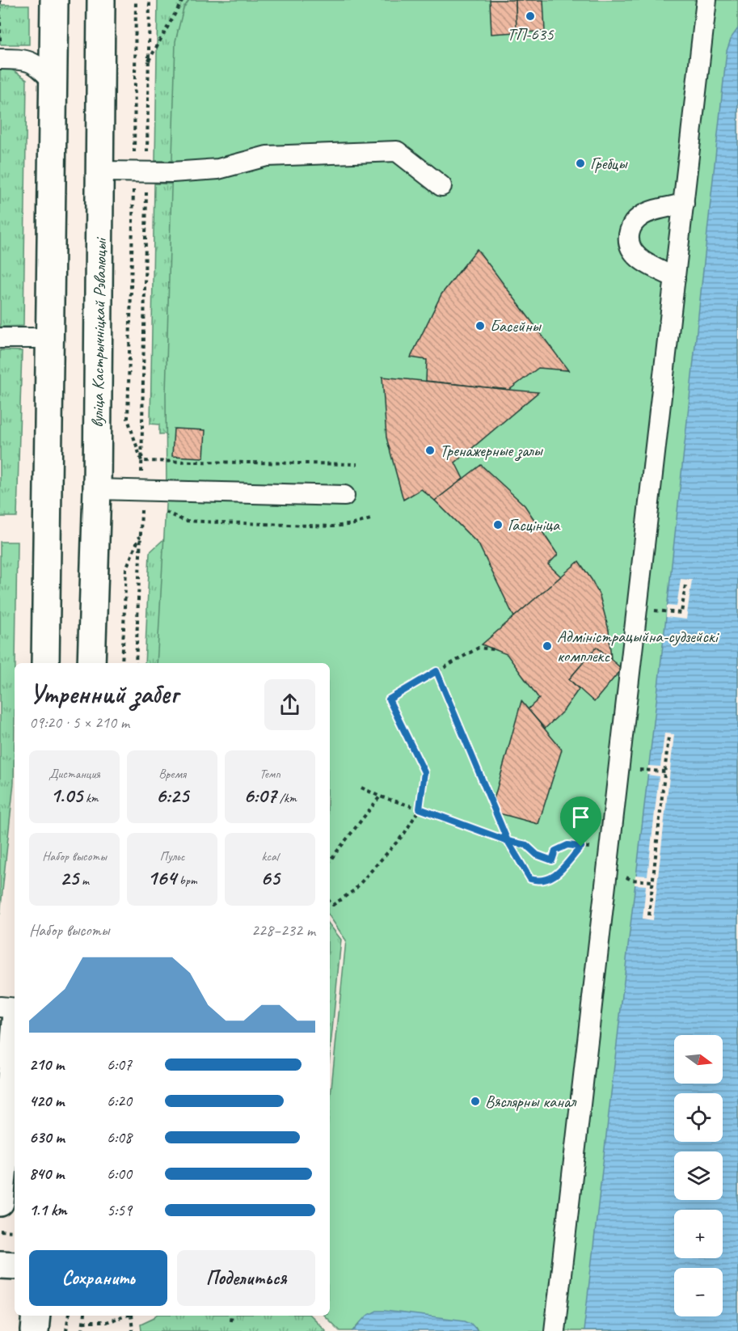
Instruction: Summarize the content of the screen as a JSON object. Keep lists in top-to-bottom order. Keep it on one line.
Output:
{"streets":{"highway":["вуліца Кастрычніцкай Рэвалюцыі"]},"places":["ТП-635","Гребцы","Басейны","Тренажерные залы","Гасцініца","Адміністрацыйна-судзейскі комплекс","Вяслярны канал"],"north":"right","page":{"heading":["Утренний забег","09:20 · 5 × 210 m"],"stats":[["Дистанция","1.05 km"],["Время","6:25"],["Темп","6:07 /km"],["Набор высоты","25 m"],["Пульс","164 bpm"],["kcal","65"]],"chart":["Набор высоты","228–232 m"],"map_buttons":["+","−"],"list":[{"name":"210 m","note":"6:07"},{"name":"420 m","note":"6:20"},{"name":"630 m","note":"6:08"},{"name":"840 m","note":"6:00"},{"name":"1.1 km","note":"5:59"}],"buttons":["Сохранить","Поделиться"]}}
